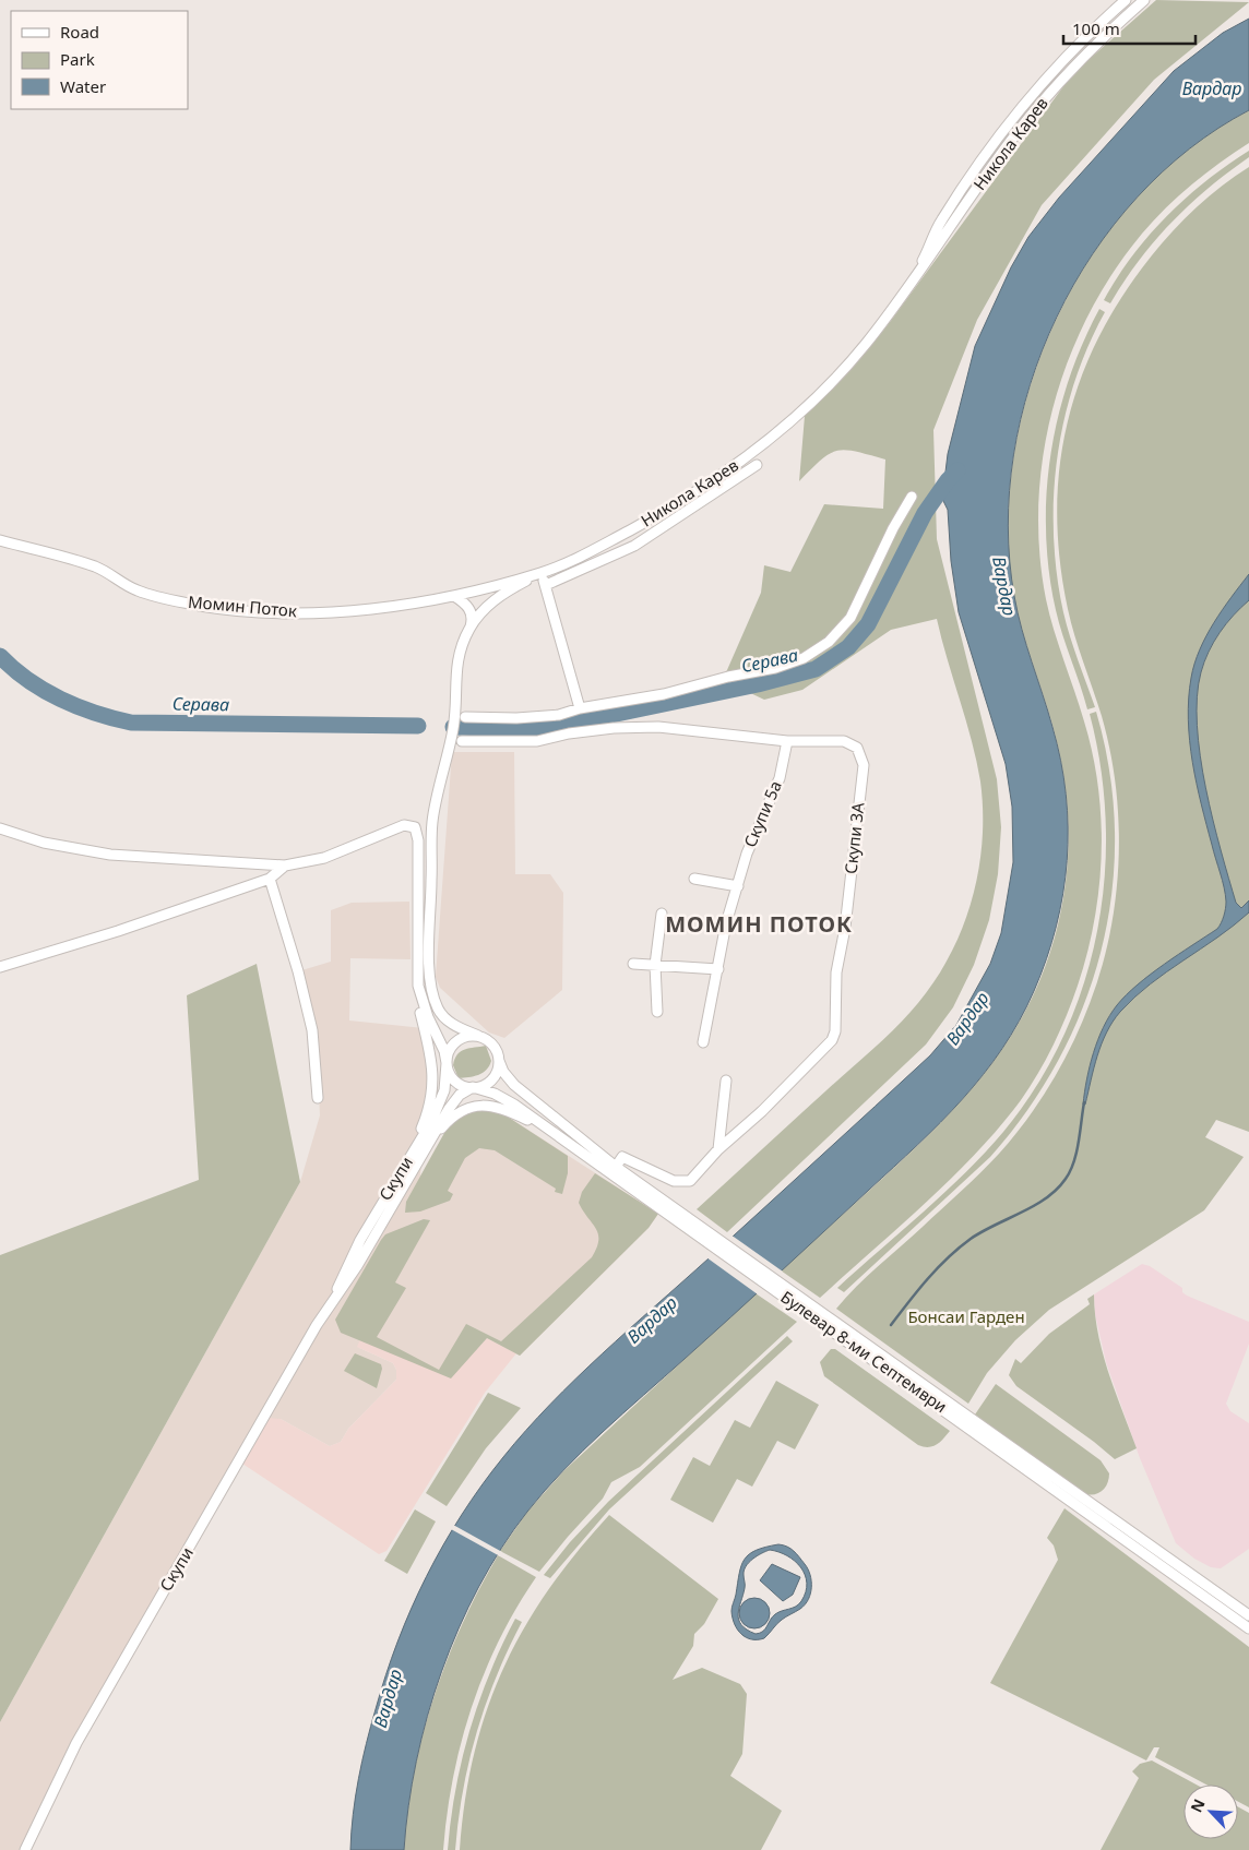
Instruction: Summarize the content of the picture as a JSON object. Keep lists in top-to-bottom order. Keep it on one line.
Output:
{"streets":{"street":["Никола Карев","Момин Поток","Скупи 5а","Скупи 3А","Скупи","Булевар 8-ми Септември"]},"crossings":[["Никола Карев","Момин Поток"],["Скупи 5а","Скупи 3А"],["Скупи 3А","Булевар 8-ми Септември"],["Скупи","Булевар 8-ми Септември"]],"districts":["МОМИН ПОТОК"],"water":["Вардар","Серава"],"parks":["Бонсаи Гарден"],"legend":["Road","Park","Water"],"scale_bar":"100 m","north":"top left"}
